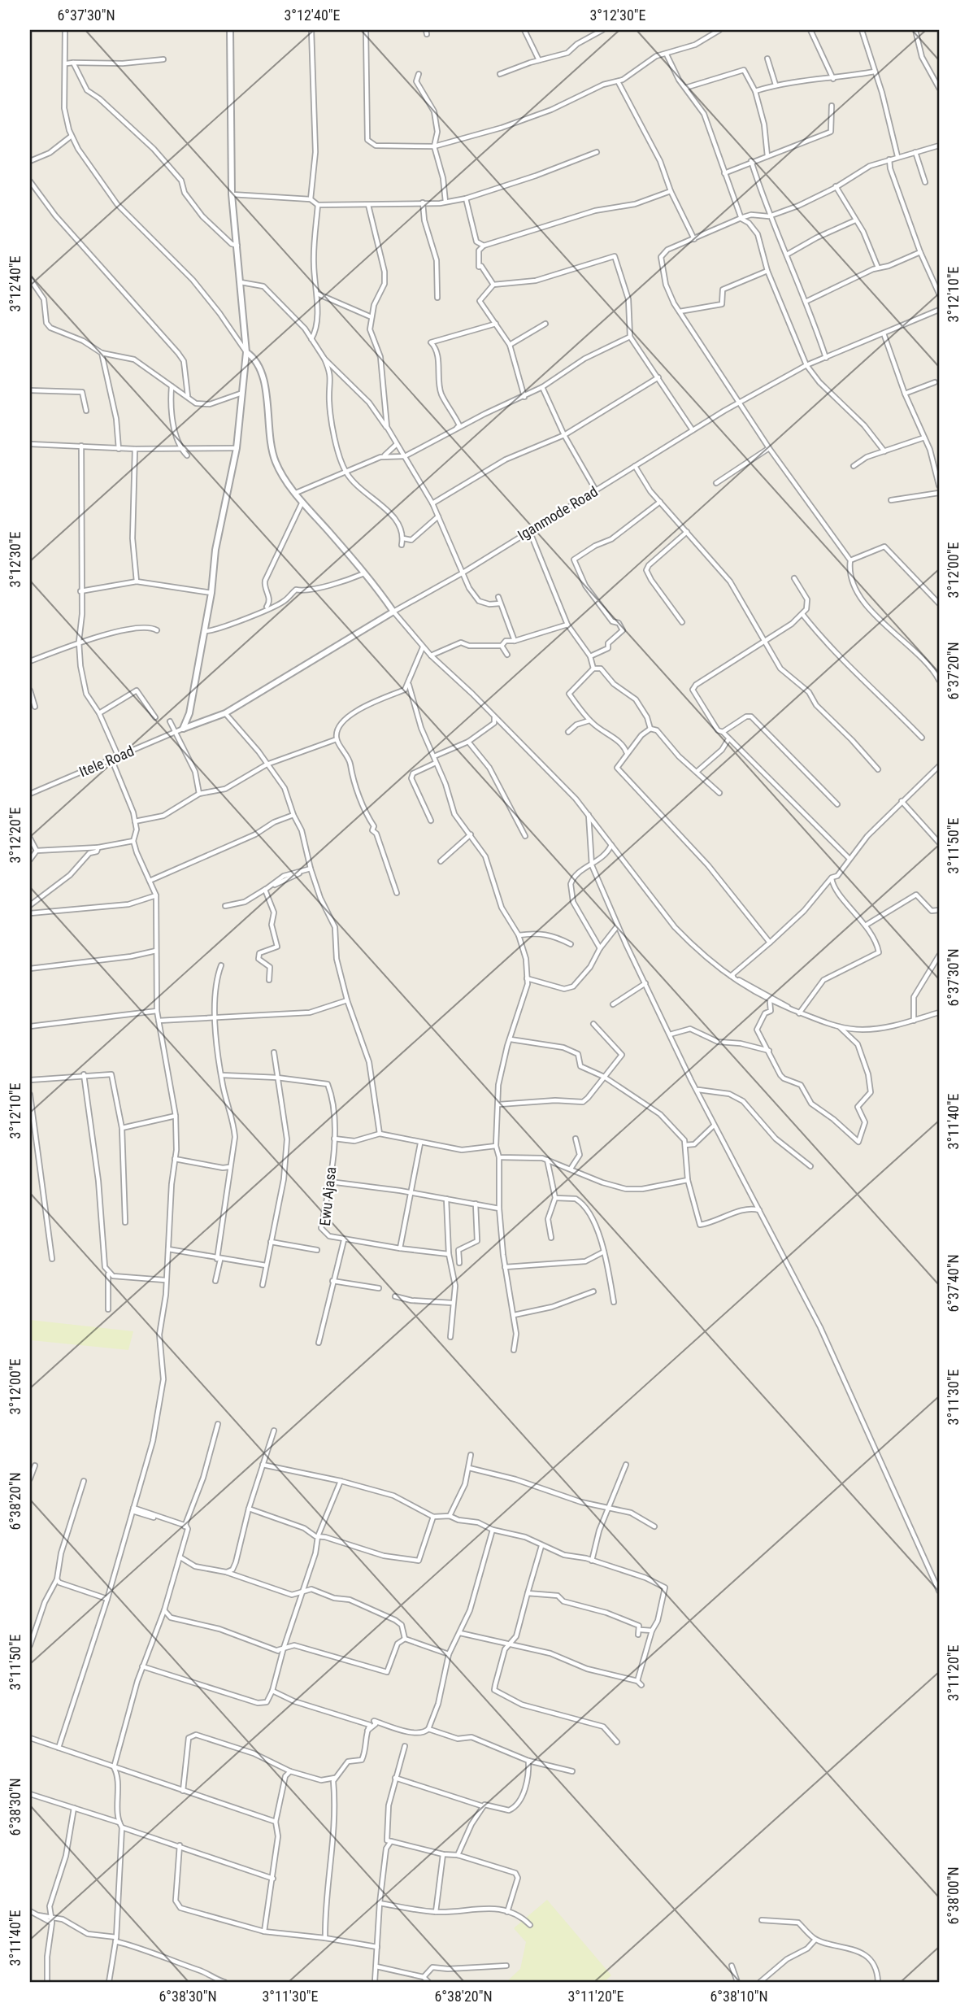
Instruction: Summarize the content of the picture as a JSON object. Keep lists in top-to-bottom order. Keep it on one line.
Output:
{"streets":{"street":["Iganmode Road","Itele Road","Ewu Ajasa"]},"crossings":[["Iganmode Road","Itele Road"]],"coordinates":["6°37'30\"N","3°12'40\"E","3°12'30\"E","3°12'10\"E","3°12'00\"E","6°37'20\"N","3°12'20\"E","3°11'50\"E","3°11'40\"E","6°37'40\"N","3°11'30\"E","6°38'20\"N","3°11'20\"E","6°38'30\"N","6°38'00\"N","6°38'10\"N"]}
